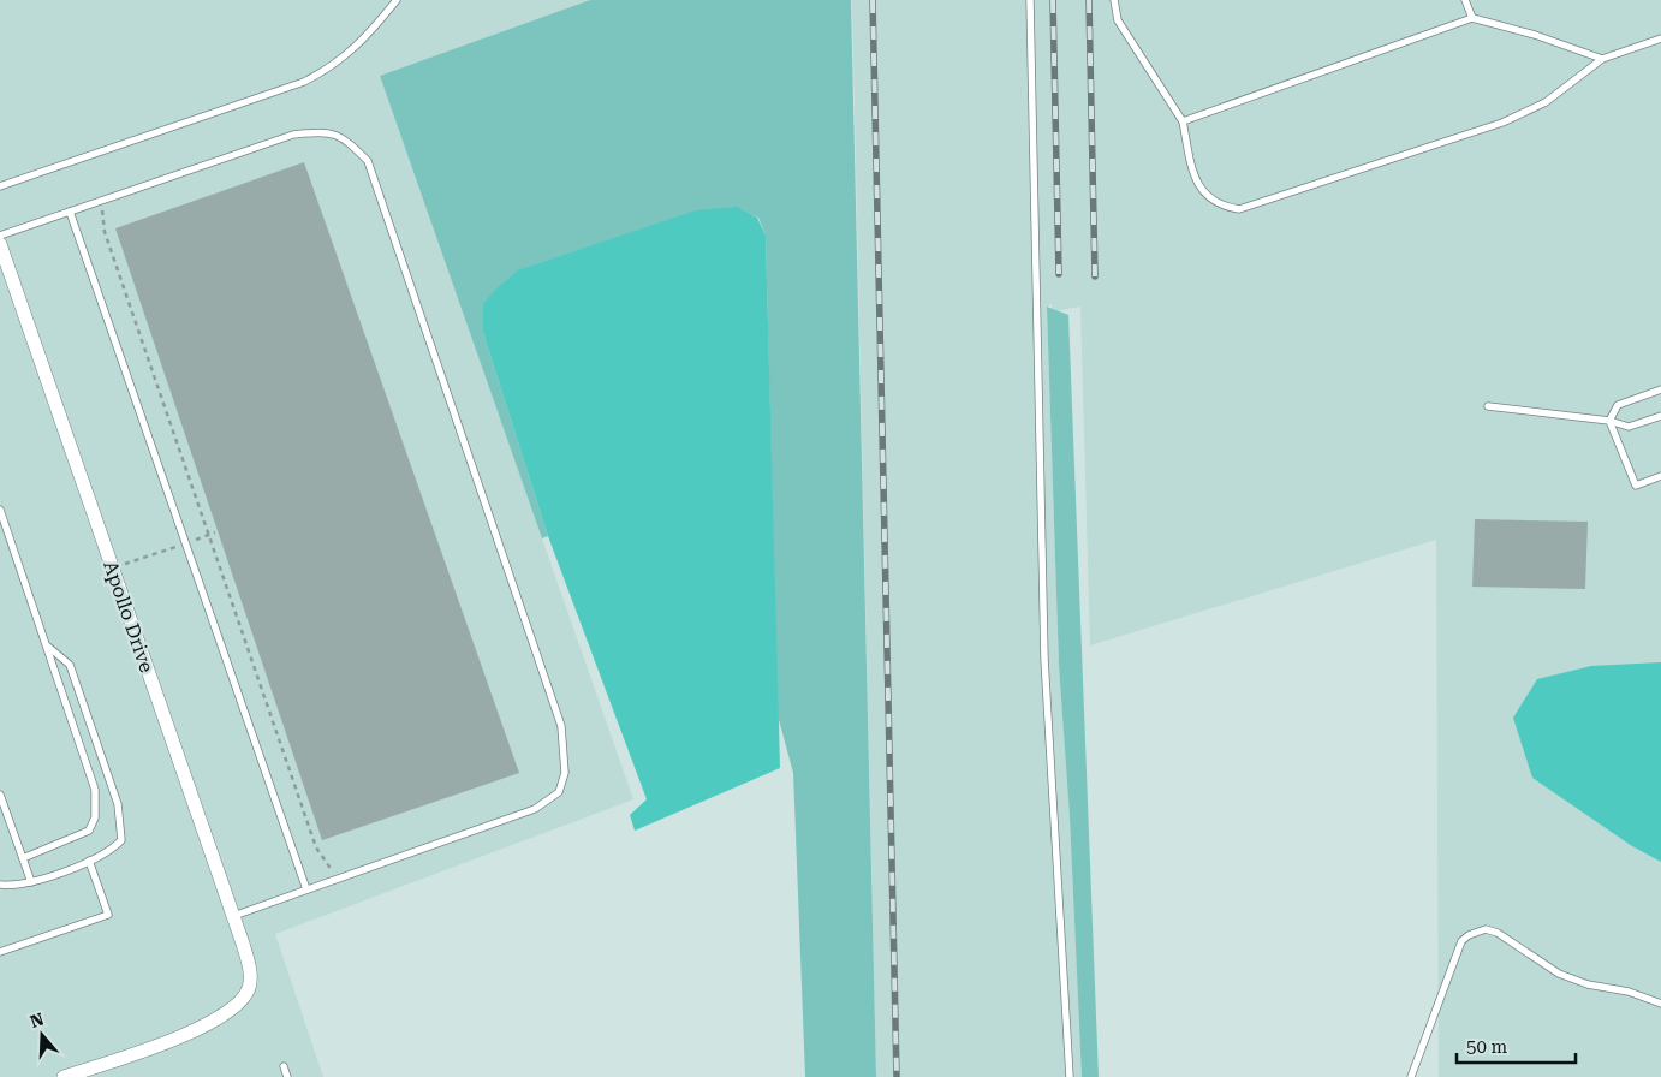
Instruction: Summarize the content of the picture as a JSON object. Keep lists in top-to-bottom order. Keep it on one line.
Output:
{"streets":{"street":["Apollo Drive"]},"scale_bar":"50 m","north":"top"}
